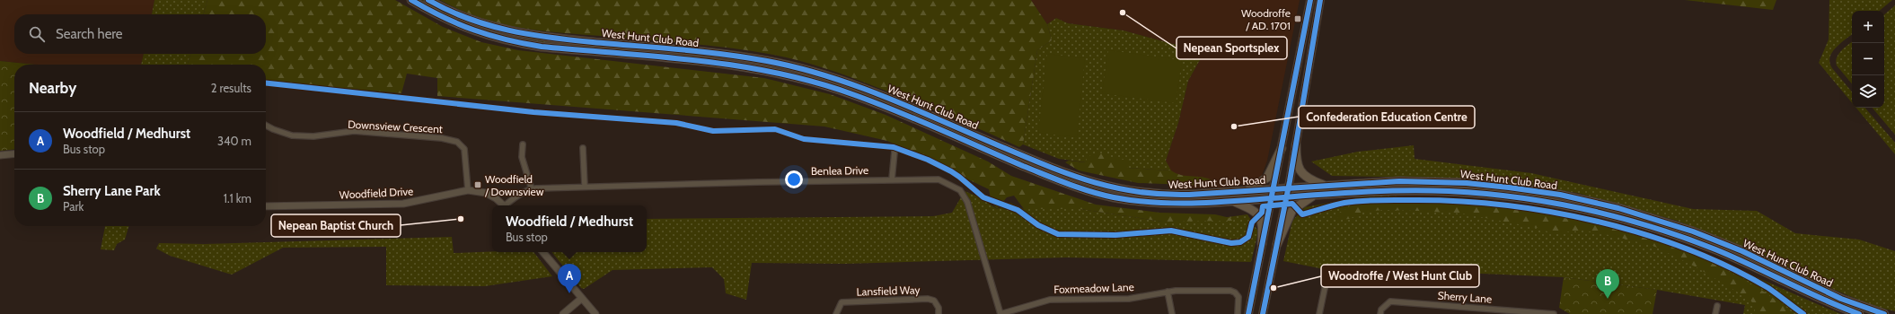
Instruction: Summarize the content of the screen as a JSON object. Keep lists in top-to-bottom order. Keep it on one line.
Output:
{"streets":{"main road":["West Hunt Club Road"],"street":["Downsview Crescent","Benlea Drive","Woodfield Drive","Foxmeadow Lane","Lansfield Way","Sherry Lane"]},"crossings":[["Downsview Crescent","Woodfield Drive"],["Benlea Drive","Foxmeadow Lane"]],"places":{"other":["Nepean Sportsplex","Confederation Education Centre","Nepean Baptist Church","Woodroffe / West Hunt Club"],"transit":["Woodroffe / AD. 1701","Woodfield / Downsview"]},"page":{"map_buttons":["+","−"],"search":"Search here","heading":["Nearby","2 results"],"list":[{"mark":"A","name":"Woodfield / Medhurst","note":"Bus stop","value":"340 m"},{"mark":"B","name":"Sherry Lane Park","note":"Park","value":"1.1 km"}],"popup":["Woodfield / Medhurst","Bus stop"],"pins":["A","B"]}}
